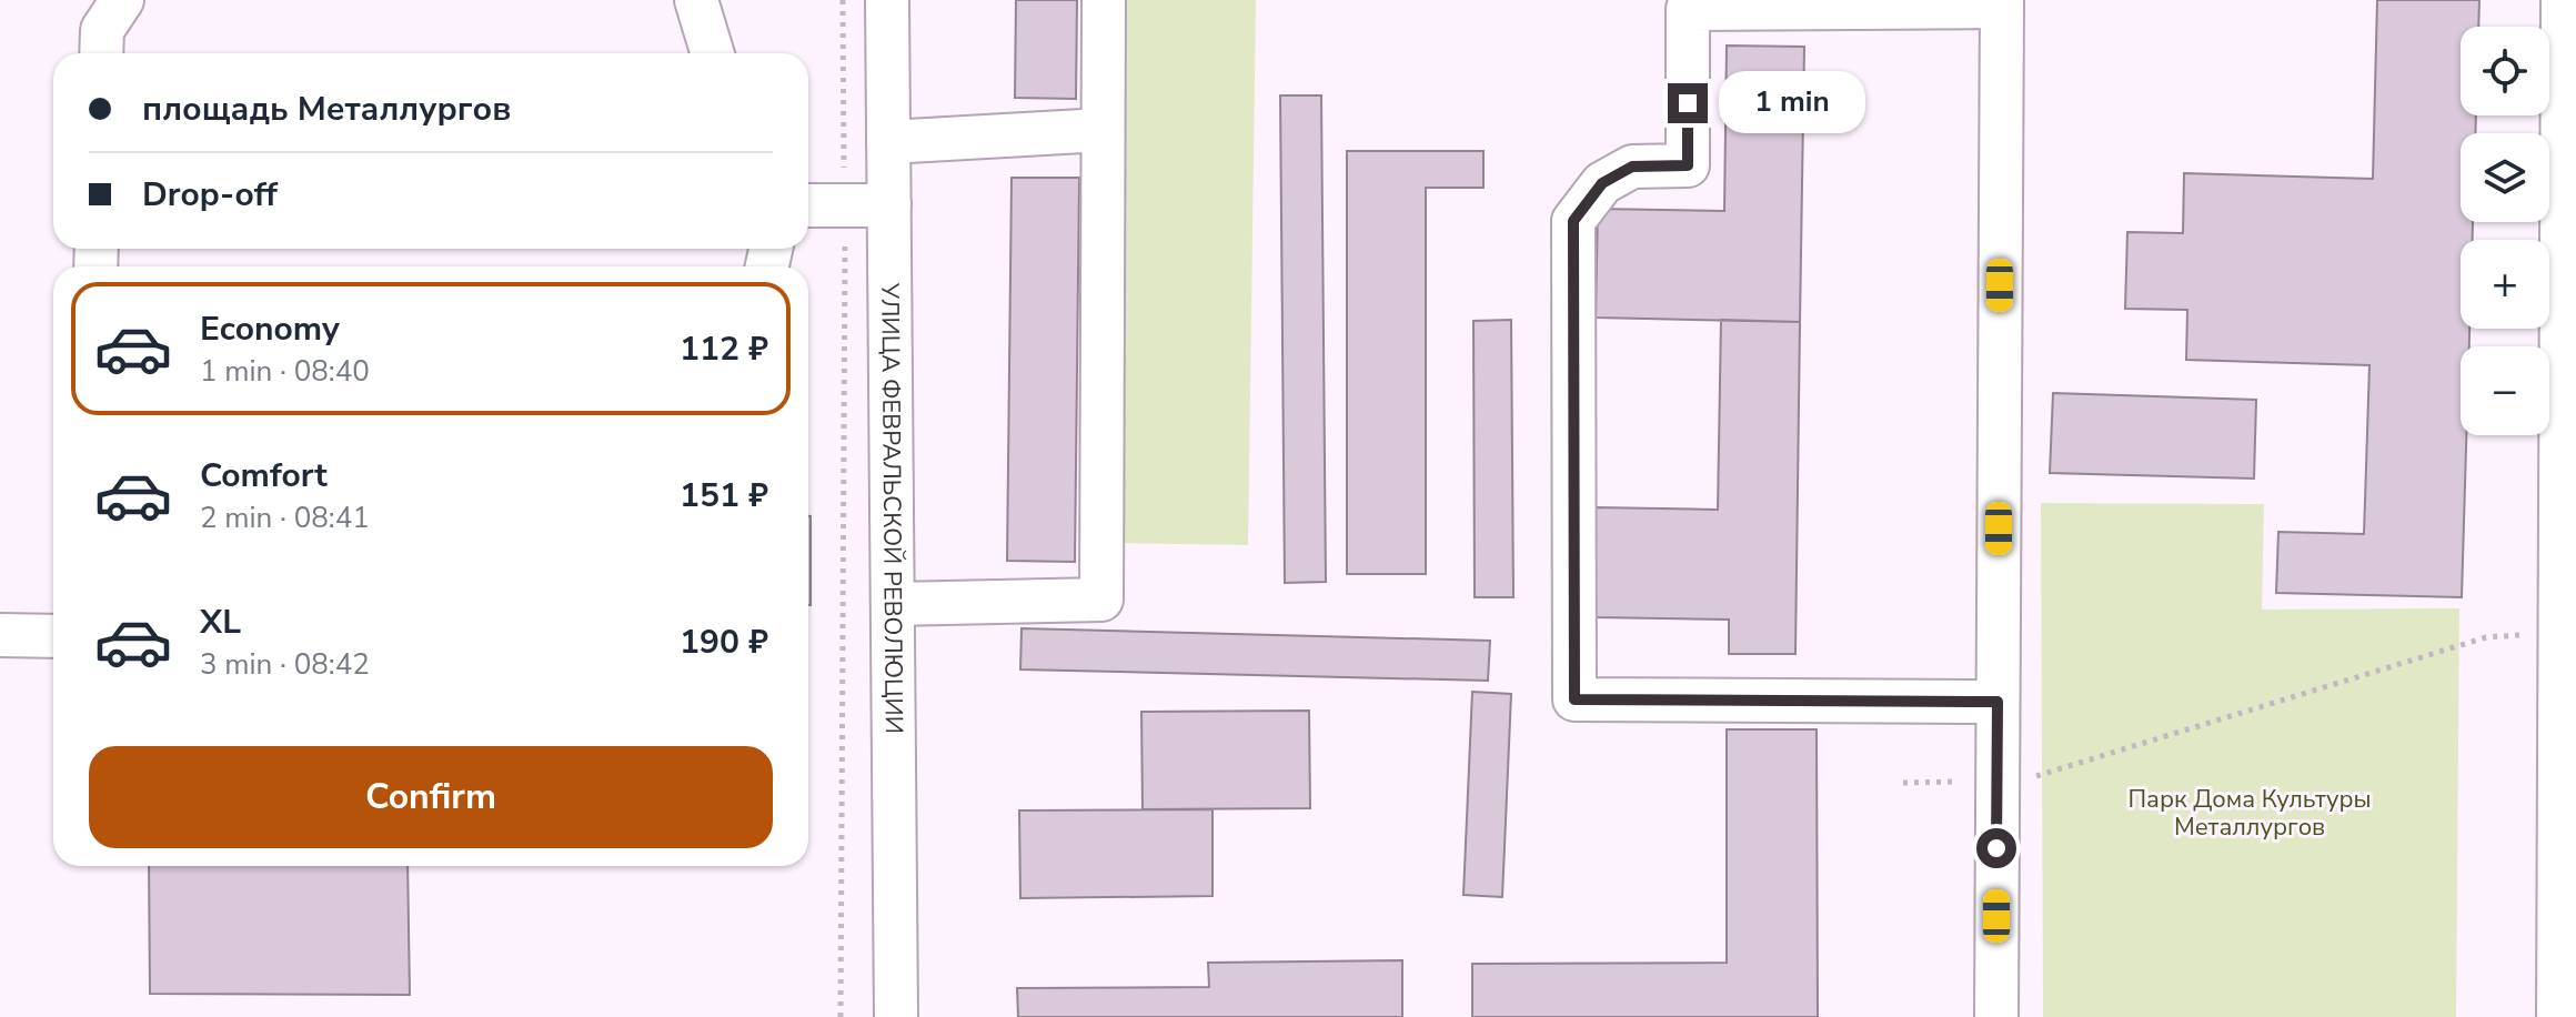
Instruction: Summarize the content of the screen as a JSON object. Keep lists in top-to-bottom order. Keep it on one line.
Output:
{"streets":{"street":["УЛИЦА ФЕВРАЛЬСКОЙ РЕВОЛЮЦИИ"]},"parks":["Парк Дома Культуры Металлургов"],"page":{"map_buttons":["+","−"],"banner":["площадь Металлургов","Drop-off"],"bubble":"1 min","list":[{"name":"Economy","note":"1 min · 08:40","value":"112 ₽"},{"name":"Comfort","note":"2 min · 08:41","value":"151 ₽"},{"name":"XL","note":"3 min · 08:42","value":"190 ₽"}],"buttons":"Confirm"}}
